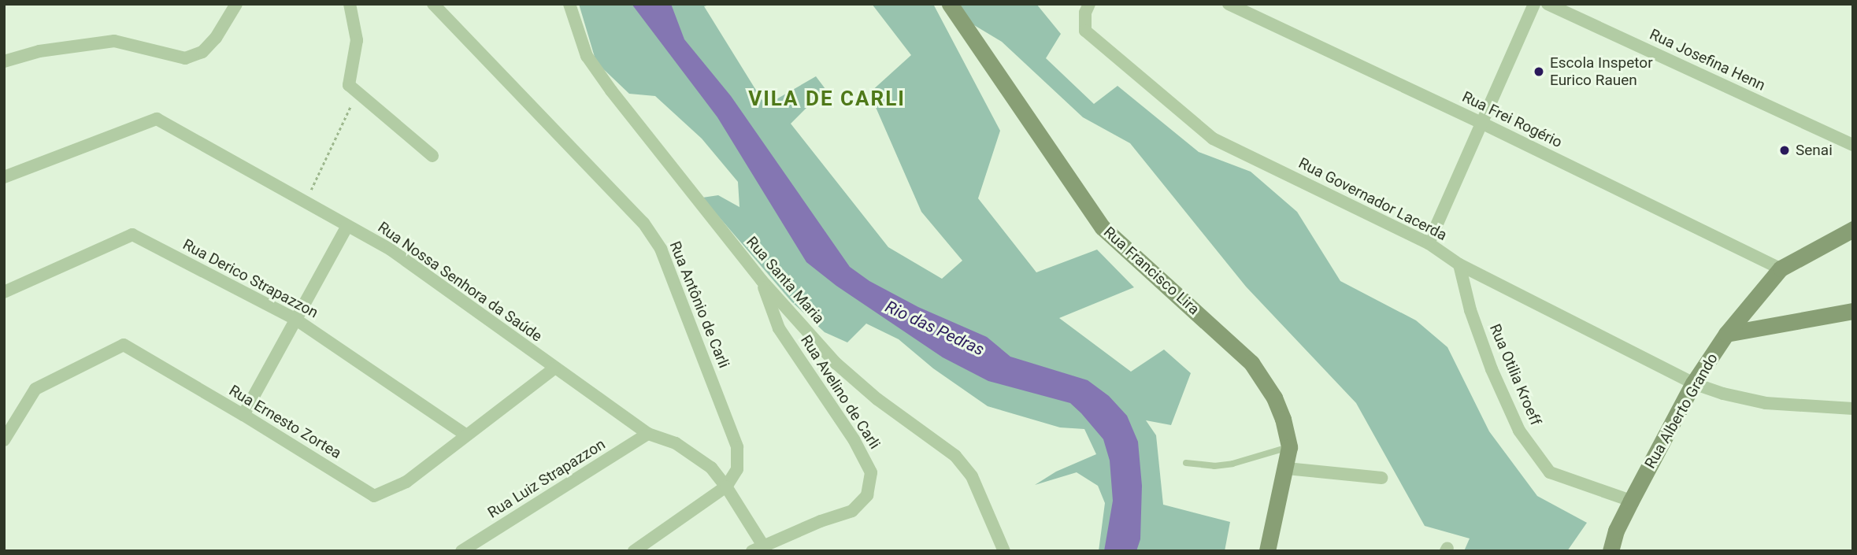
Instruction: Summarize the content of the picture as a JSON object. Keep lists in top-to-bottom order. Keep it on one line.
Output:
{"streets":{"street":["Rua Josefina Henn","Rua Frei Rogério","Rua Governador Lacerda","Rua Francisco Lira","Rua Derico Strapazzon","Rua Santa Maria","Rua Nossa Senhora da Saúde","Rua Antônio de Carli","Rua Otilia Kroeff","Rua Avelino de Carli","Rua Alberto Grando","Rua Ernesto Zortea","Rua Luiz Strapazzon"]},"crossings":[["Rua Frei Rogério","Rua Alberto Grando"],["Rua Governador Lacerda","Rua Otilia Kroeff"],["Rua Governador Lacerda","Rua Alberto Grando"],["Rua Derico Strapazzon","Rua Ernesto Zortea"],["Rua Santa Maria","Rua Avelino de Carli"],["Rua Nossa Senhora da Saúde","Rua Antônio de Carli"],["Rua Nossa Senhora da Saúde","Rua Avelino de Carli"],["Rua Nossa Senhora da Saúde","Rua Ernesto Zortea"],["Rua Nossa Senhora da Saúde","Rua Luiz Strapazzon"],["Rua Otilia Kroeff","Rua Alberto Grando"]],"districts":["VILA DE CARLI"],"water":["Rio das Pedras"],"places":["Escola Inspetor Eurico Rauen","Senai"]}
